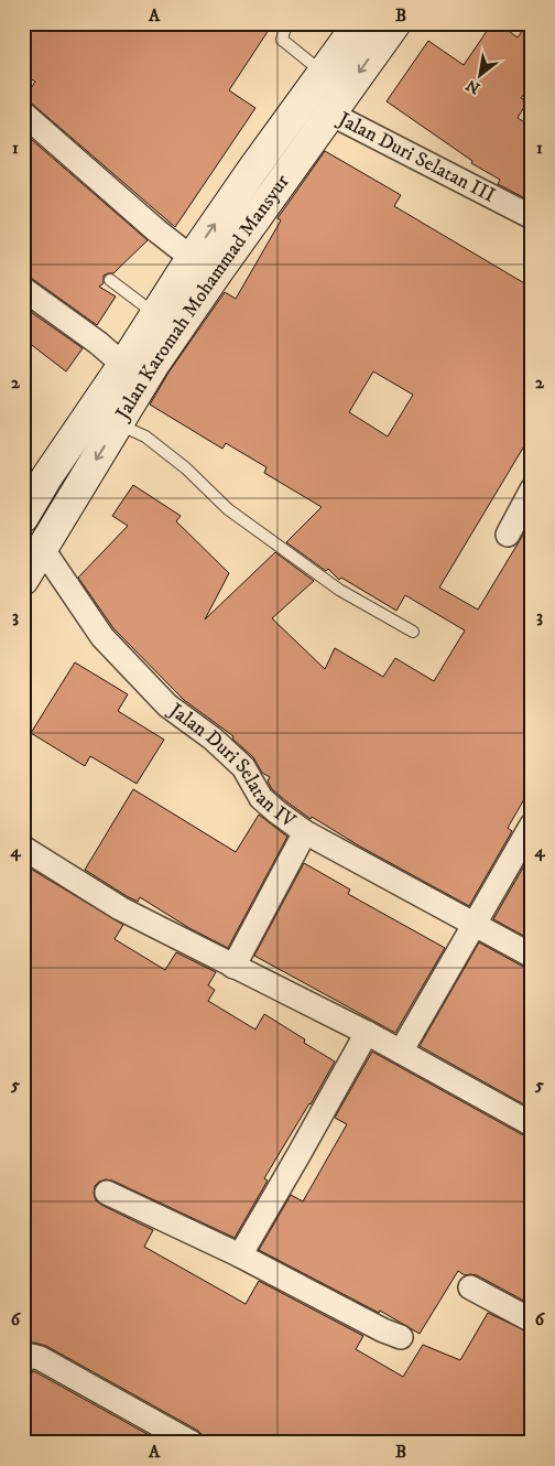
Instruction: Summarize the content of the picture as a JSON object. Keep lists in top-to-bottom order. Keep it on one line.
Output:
{"streets":{"main road":["Jalan Karomah Mohammad Mansyur"],"street":["Jalan Duri Selatan III","Jalan Duri Selatan IV"]},"crossings":[["Jalan Duri Selatan III","Jalan Karomah Mohammad Mansyur"],["Jalan Karomah Mohammad Mansyur","Jalan Duri Selatan IV"]],"north":"bottom left","grid":{"columns":["A","B"],"rows":["1","2","3","4","5","6"]}}
